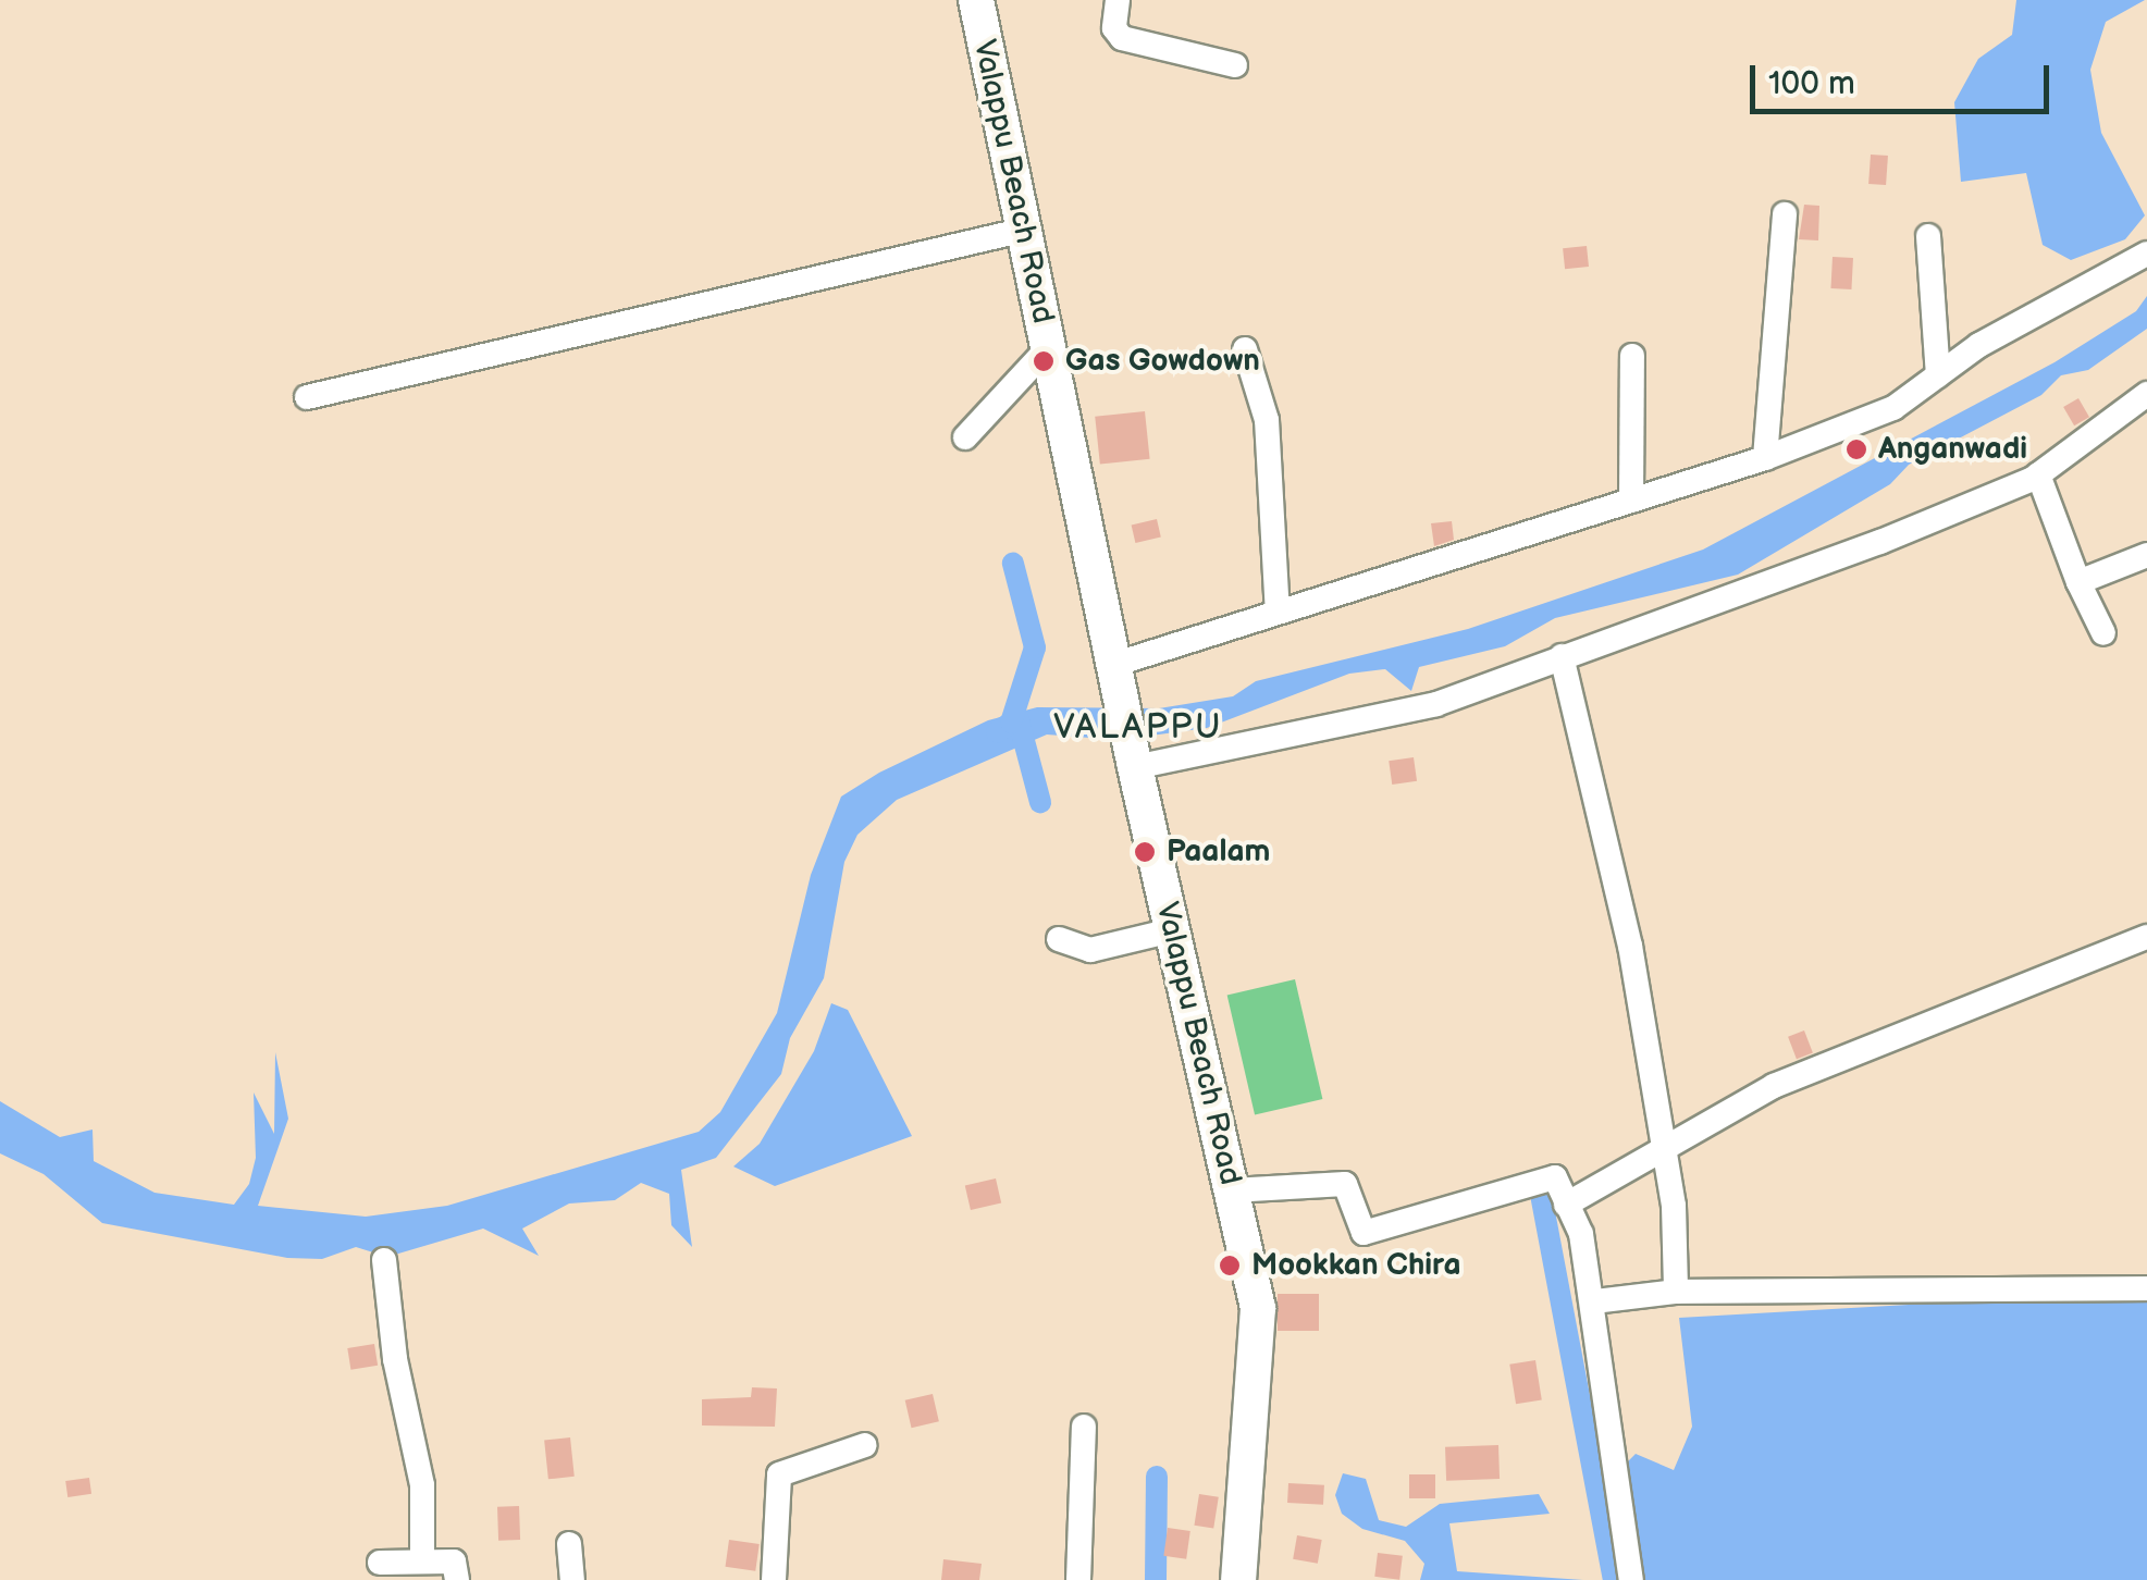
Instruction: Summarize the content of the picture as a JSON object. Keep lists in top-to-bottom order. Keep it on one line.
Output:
{"streets":{"main road":["Valappu Beach Road"]},"districts":["VALAPPU"],"places":["Gas Gowdown","Anganwadi","Paalam","Mookkan Chira"],"scale_bar":"100 m"}
